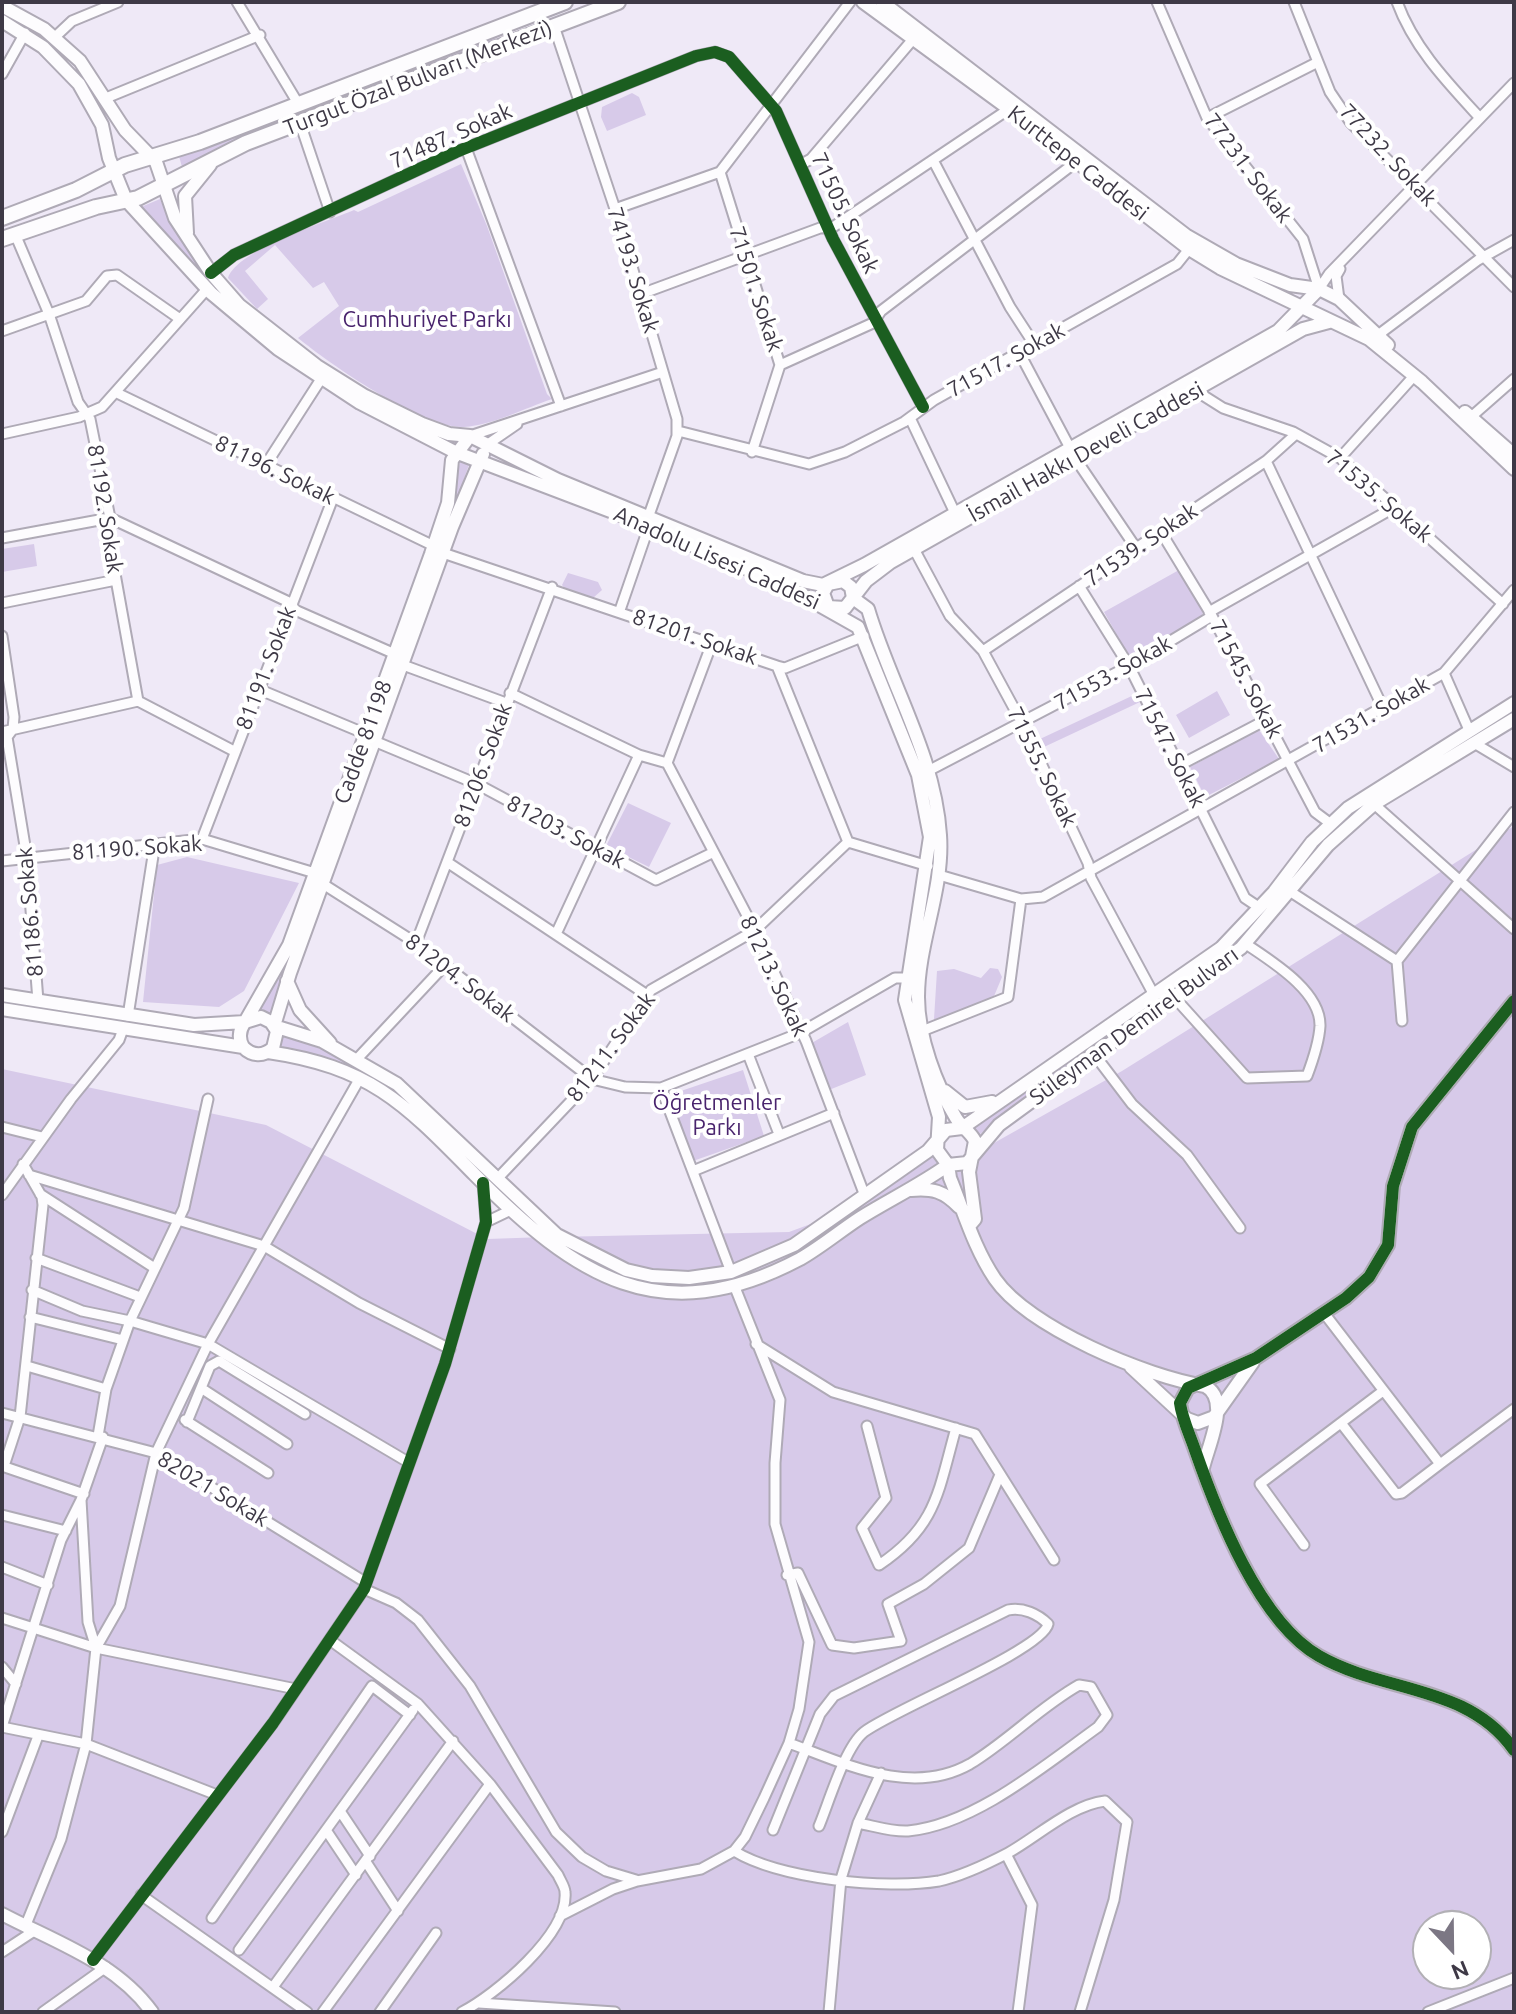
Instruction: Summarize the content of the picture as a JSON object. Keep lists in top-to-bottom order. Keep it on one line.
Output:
{"streets":{"main road":["Turgut Özal Bulvarı (Merkezi)","Kurttepe Caddesi","İsmail Hakkı Develi Caddesi","Anadolu Lisesi Caddesi","Cadde 81198","Süleyman Demirel Bulvarı"],"street":["71487. Sokak","77232. Sokak","77231. Sokak","71505. Sokak","74193. Sokak","71501. Sokak","71517. Sokak","81196. Sokak","71535. Sokak","81192. Sokak","71539. Sokak","81201. Sokak","81191. Sokak","71553. Sokak","71545. Sokak","71531. Sokak","71547. Sokak","81206. Sokak","71555. Sokak","81203. Sokak","81190. Sokak","81186. Sokak","81213. Sokak","81204. Sokak","81211. Sokak","82021 Sokak"]},"crossings":[["Turgut Özal Bulvarı (Merkezi)","74193. Sokak"],["Turgut Özal Bulvarı (Merkezi)","81192. Sokak"],["71487. Sokak","71505. Sokak"],["71487. Sokak","74193. Sokak"],["Kurttepe Caddesi","77231. Sokak"],["Kurttepe Caddesi","71517. Sokak"],["Kurttepe Caddesi","İsmail Hakkı Develi Caddesi"],["77231. Sokak","İsmail Hakkı Develi Caddesi"],["71505. Sokak","71517. Sokak"],["74193. Sokak","71517. Sokak"],["71501. Sokak","71517. Sokak"],["İsmail Hakkı Develi Caddesi","71535. Sokak"],["İsmail Hakkı Develi Caddesi","Anadolu Lisesi Caddesi"],["İsmail Hakkı Develi Caddesi","71555. Sokak"],["81196. Sokak","81201. Sokak"],["81196. Sokak","81191. Sokak"],["81196. Sokak","Cadde 81198"],["71535. Sokak","71539. Sokak"],["71535. Sokak","71553. Sokak"],["71535. Sokak","71531. Sokak"],["71539. Sokak","71545. Sokak"],["71539. Sokak","71547. Sokak"],["71539. Sokak","71555. Sokak"],["Anadolu Lisesi Caddesi","71553. Sokak"],["Anadolu Lisesi Caddesi","Cadde 81198"],["Anadolu Lisesi Caddesi","Süleyman Demirel Bulvarı"],["81201. Sokak","Cadde 81198"],["81201. Sokak","81206. Sokak"],["81201. Sokak","81211. Sokak"],["81191. Sokak","81203. Sokak"],["81191. Sokak","81190. Sokak"],["71553. Sokak","71545. Sokak"],["71553. Sokak","71547. Sokak"],["71553. Sokak","71555. Sokak"],["71545. Sokak","71531. Sokak"],["71545. Sokak","Süleyman Demirel Bulvarı"],["71531. Sokak","71547. Sokak"],["71531. Sokak","71555. Sokak"],["Cadde 81198","81203. Sokak"],["Cadde 81198","81190. Sokak"],["Cadde 81198","81204. Sokak"],["71547. Sokak","Süleyman Demirel Bulvarı"],["81206. Sokak","81203. Sokak"],["81206. Sokak","81204. Sokak"],["71555. Sokak","Süleyman Demirel Bulvarı"],["81203. Sokak","81213. Sokak"],["81190. Sokak","81186. Sokak"],["81190. Sokak","81204. Sokak"],["81213. Sokak","81211. Sokak"],["81204. Sokak","81211. Sokak"]],"parks":["Cumhuriyet Parkı","Öğretmenler Parkı"],"north":"bottom"}
